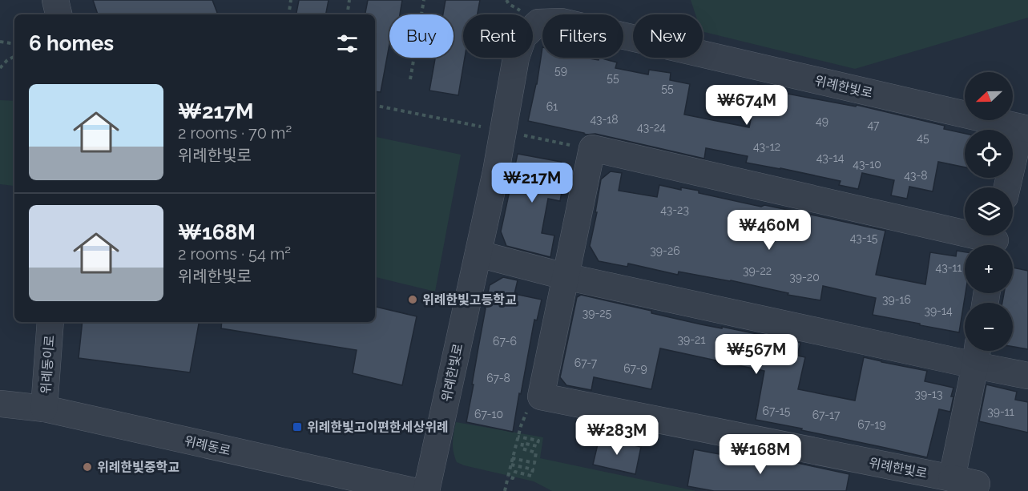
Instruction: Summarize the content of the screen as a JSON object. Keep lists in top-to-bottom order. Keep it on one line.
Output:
{"streets":{"street":["위례한빛로","위례동이로","위례동로"]},"crossings":[["위례동이로","위례동로"]],"places":{"other":["위례한빛고등학교","위례한빛중학교"],"transit":["위례한빛고이편한세상위례"]},"house_numbers":["59","55","55","61","43-18","49","47","43-24","45","43-12","43-14","43-10","43-8","43-23","43-15","39-26","43-11","39-22","39-20","39-16","39-14","39-25","39-21","67-6","67-7","67-9","67-8","39-13","67-15","39-11","67-10","67-17","67-19"],"north":"left","page":{"chip":["Buy","Rent","Filters","New"],"heading":"6 homes","map_buttons":["+","−"],"list":[{"name":"₩217M","note":"2 rooms · 70 m² · 위례한빛로"},{"name":"₩168M","note":"2 rooms · 54 m² · 위례한빛로"}],"price":["₩674M","₩217M","₩460M","₩567M","₩283M","₩168M"]}}
